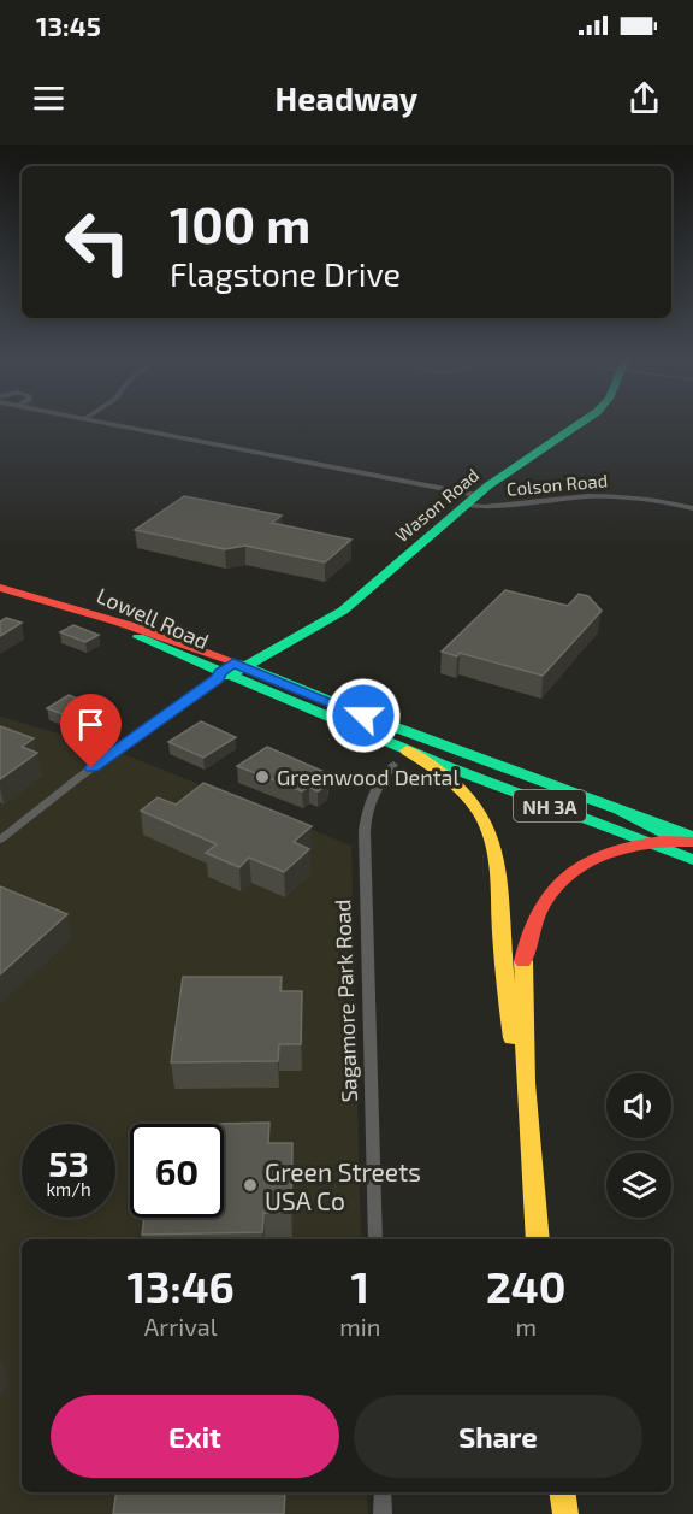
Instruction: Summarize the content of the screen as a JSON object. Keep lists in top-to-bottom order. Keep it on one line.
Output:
{"streets":{"main road":["Wason Road","Lowell Road","NH 3A"],"street":["Colson Road","Sagamore Park Road"]},"crossings":[["Colson Road","Wason Road"],["Wason Road","Lowell Road"]],"places":["Greenwood Dental","Green Streets USA Co"],"page":{"status":"13:45","header":"Headway","turn":["100 m","Flagstone Drive"],"speed":"53 km/h","limit":"60","eta":["13:46","Arrival","1","min","240","m"],"buttons":["Exit","Share"]}}
